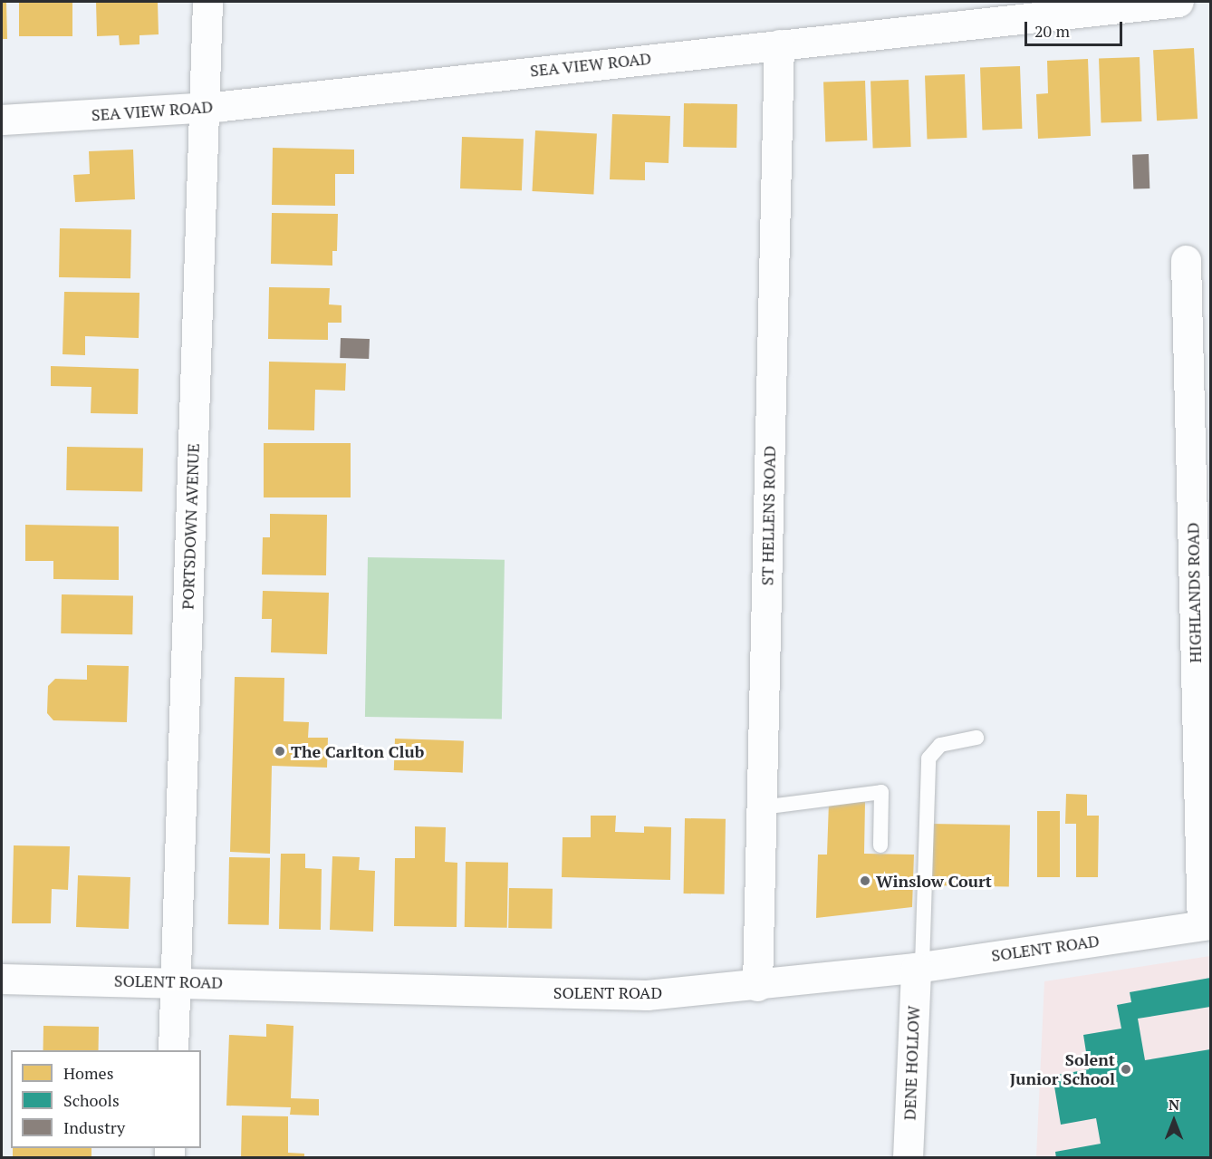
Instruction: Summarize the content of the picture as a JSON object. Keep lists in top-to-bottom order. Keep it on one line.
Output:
{"streets":{"street":["SEA VIEW ROAD","ST HELLENS ROAD","PORTSDOWN AVENUE","HIGHLANDS ROAD","SOLENT ROAD","DENE HOLLOW"]},"crossings":[["SEA VIEW ROAD","ST HELLENS ROAD"],["SEA VIEW ROAD","PORTSDOWN AVENUE"],["ST HELLENS ROAD","SOLENT ROAD"],["PORTSDOWN AVENUE","SOLENT ROAD"],["HIGHLANDS ROAD","SOLENT ROAD"],["SOLENT ROAD","DENE HOLLOW"]],"places":["The Carlton Club","Winslow Court","Solent Junior School"],"legend":["Homes","Schools","Industry"],"scale_bar":"20 m","north":"top"}
